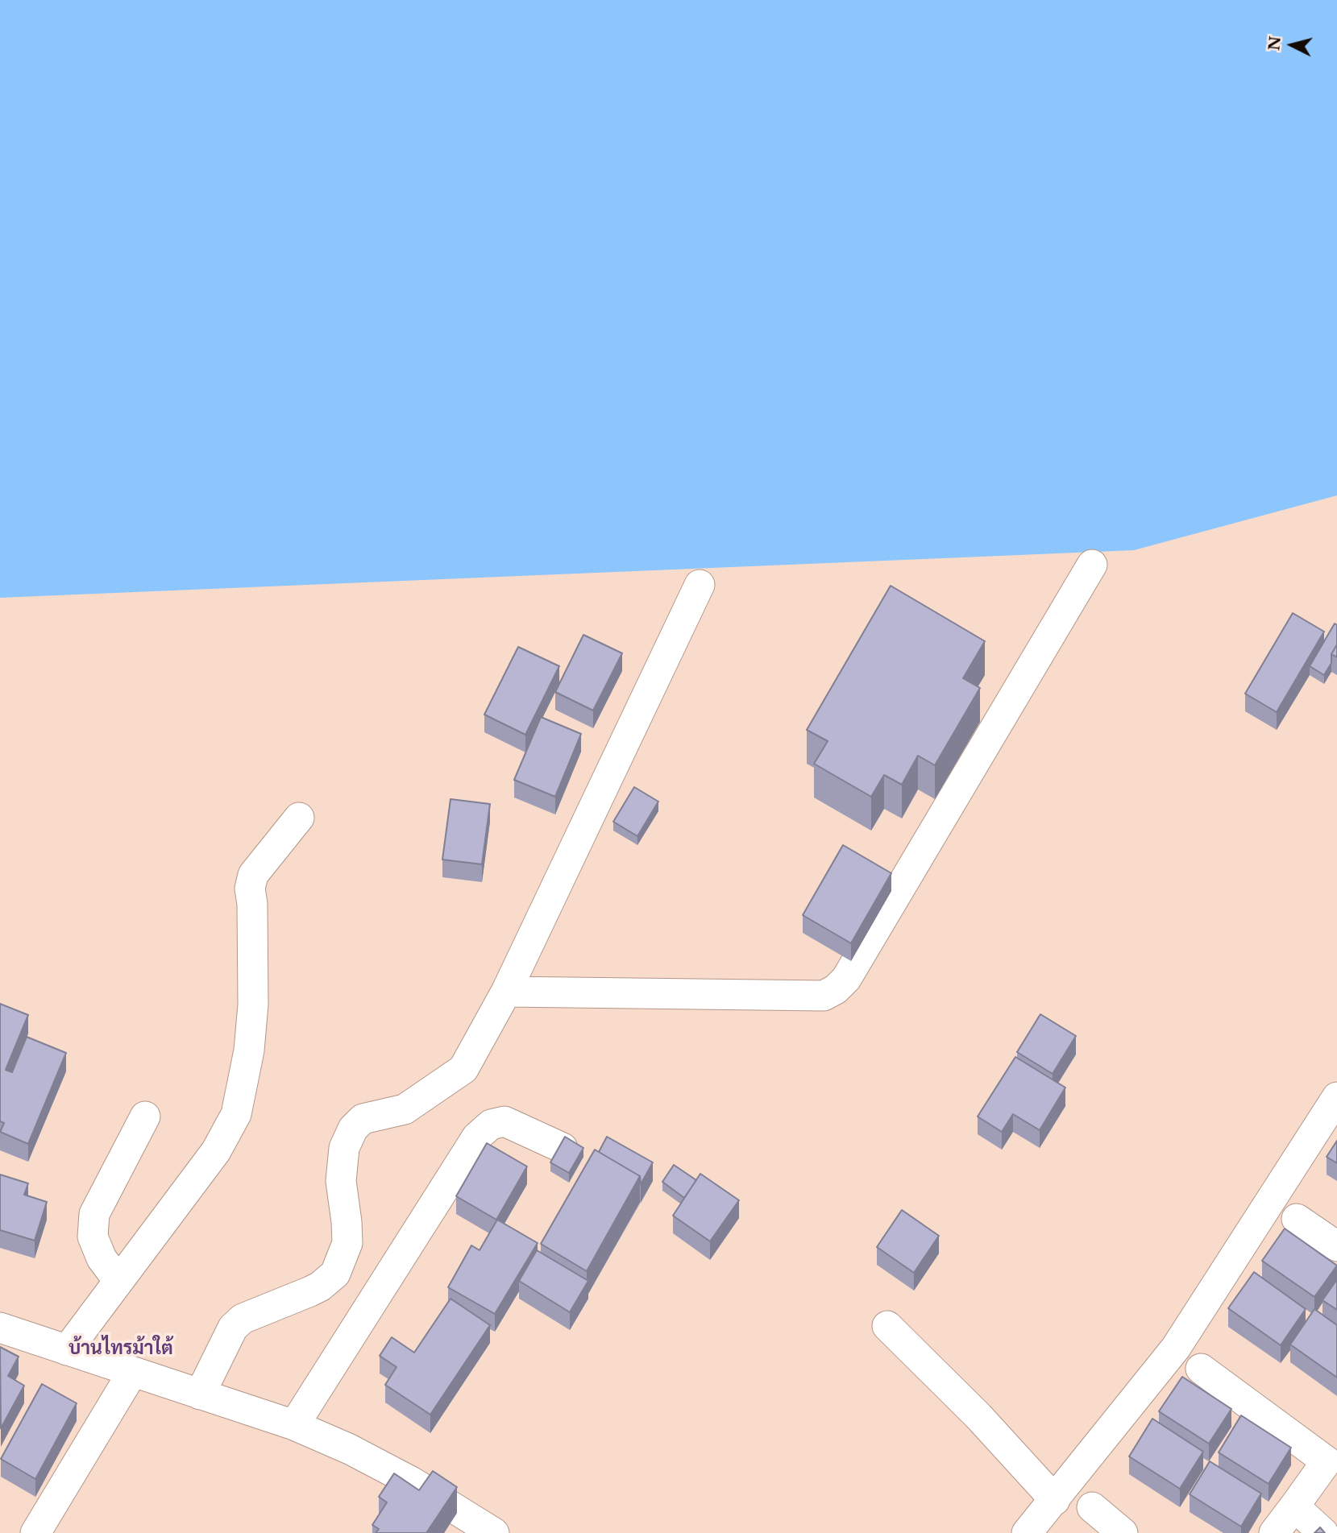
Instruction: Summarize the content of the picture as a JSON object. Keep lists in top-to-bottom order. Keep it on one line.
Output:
{"districts":["บ้านไทรม้าใต้"],"north":"left"}
